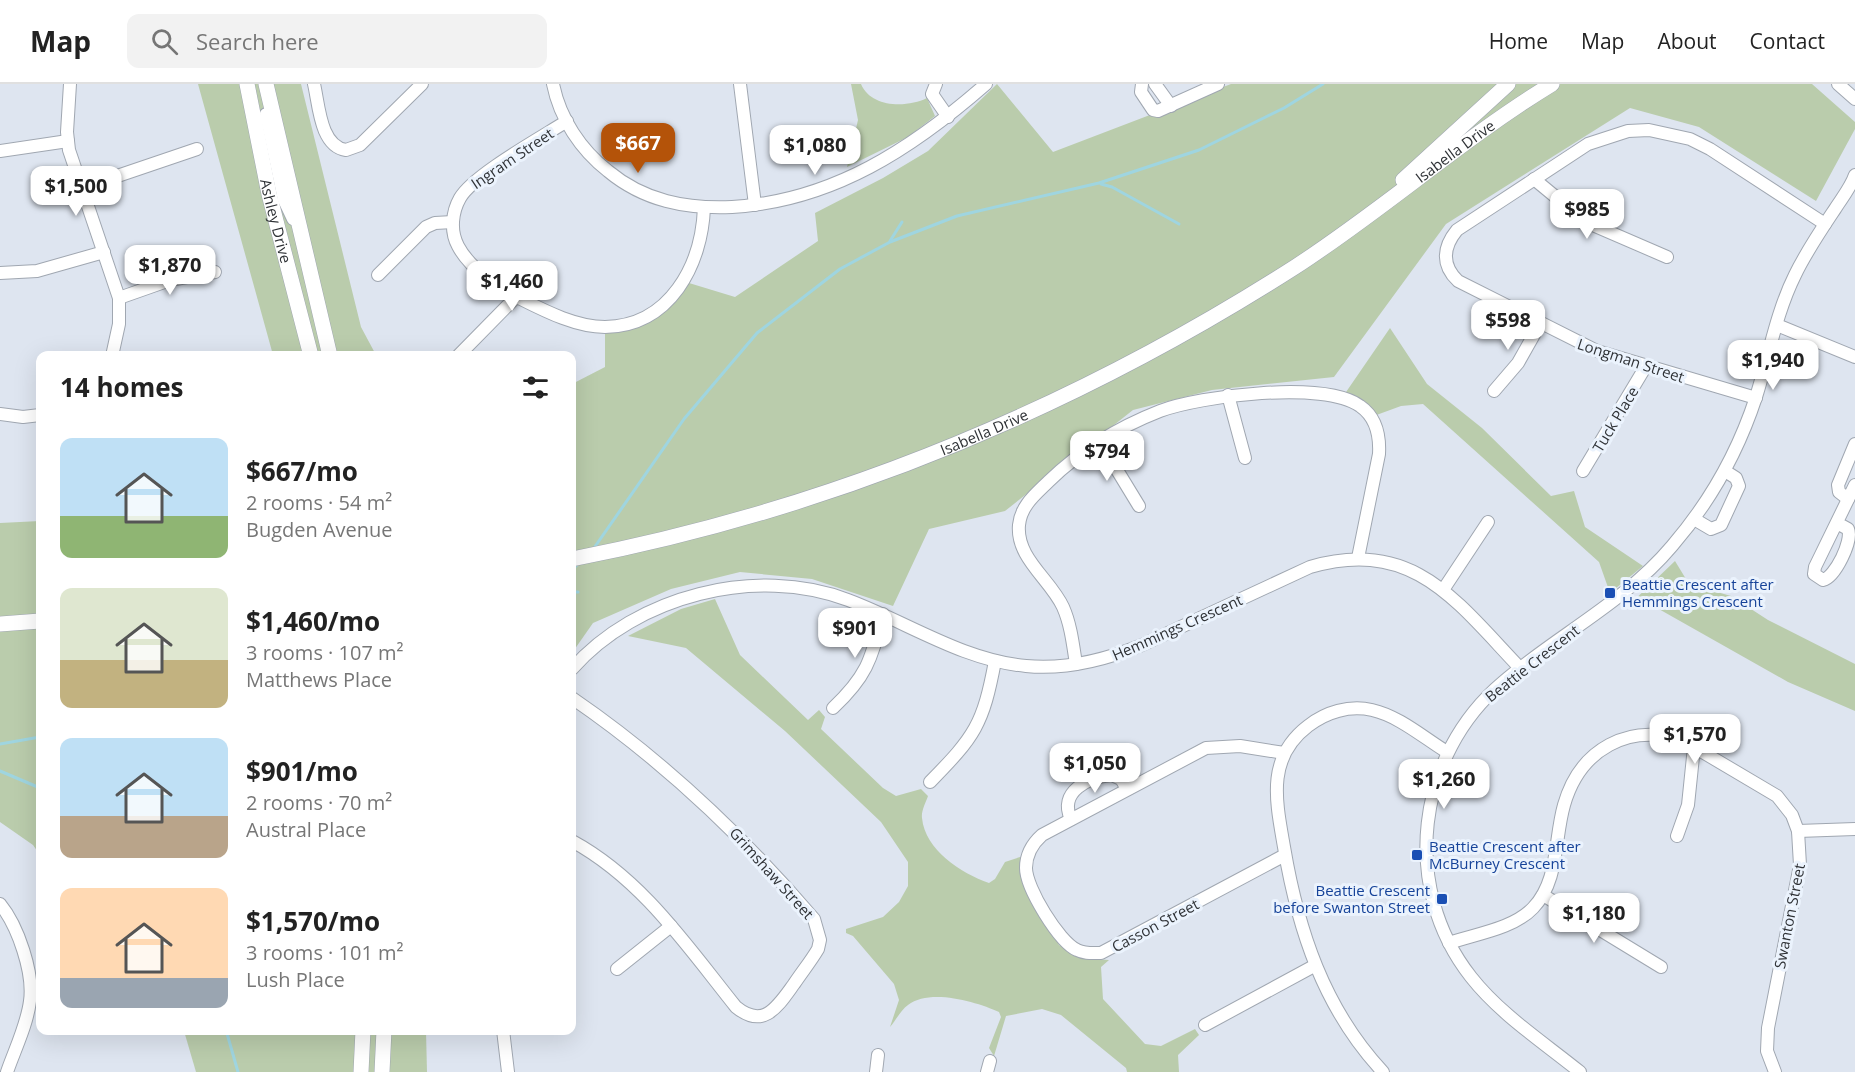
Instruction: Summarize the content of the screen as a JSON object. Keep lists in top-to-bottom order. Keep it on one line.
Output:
{"streets":{"main road":["Isabella Drive","Ashley Drive"],"street":["Ingram Street","Longman Street","Tuck Place","Hemmings Crescent","Beattie Crescent","Grimshaw Street","Swanton Street","Casson Street"]},"crossings":[["Longman Street","Tuck Place"],["Longman Street","Beattie Crescent"],["Hemmings Crescent","Beattie Crescent"],["Beattie Crescent","Swanton Street"]],"places":{"transit":["Beattie Crescent after Hemmings Crescent","Beattie Crescent after McBurney Crescent","Beattie Crescent before Swanton Street"]},"page":{"header":"Map","search":"Search here","nav":["Home","Map","About","Contact"],"price":["$667","$1,080","$1,500","$985","$1,870","$1,460","$598","$1,940","$794","$901","$1,570","$1,050","$1,260","$1,180"],"heading":"14 homes","list":[{"name":"$667/mo","note":"2 rooms · 54 m² · Bugden Avenue"},{"name":"$1,460/mo","note":"3 rooms · 107 m² · Matthews Place"},{"name":"$901/mo","note":"2 rooms · 70 m² · Austral Place"},{"name":"$1,570/mo","note":"3 rooms · 101 m² · Lush Place"}]}}
